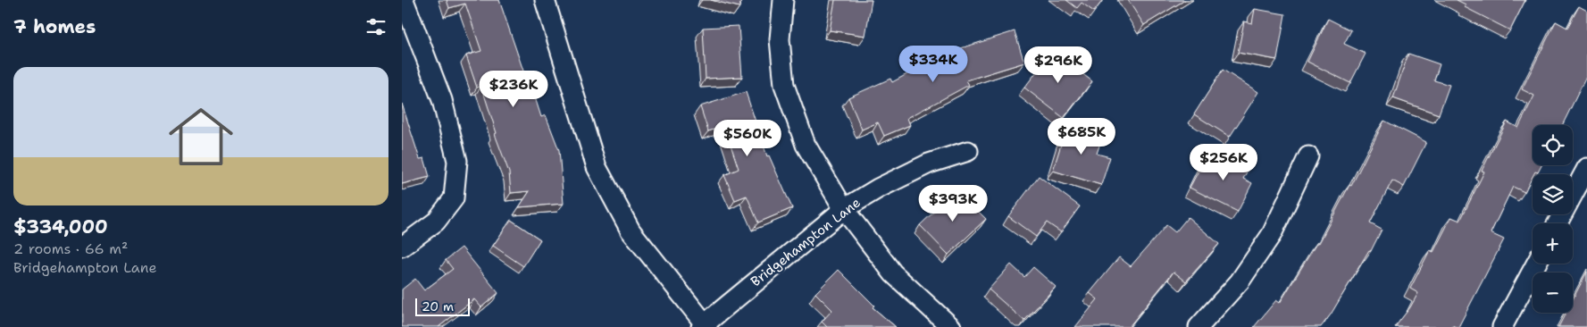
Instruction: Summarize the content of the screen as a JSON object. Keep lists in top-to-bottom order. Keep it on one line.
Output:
{"streets":{"street":["Bridgehampton Lane"]},"scale_bar":"20 m","page":{"heading":"7 homes","price":["$334K","$296K","$236K","$685K","$560K","$256K","$393K"],"list":[{"name":"$334,000","note":"2 rooms · 66 m² · Bridgehampton Lane"}],"map_buttons":["+","−"],"scale":"20 m"}}
